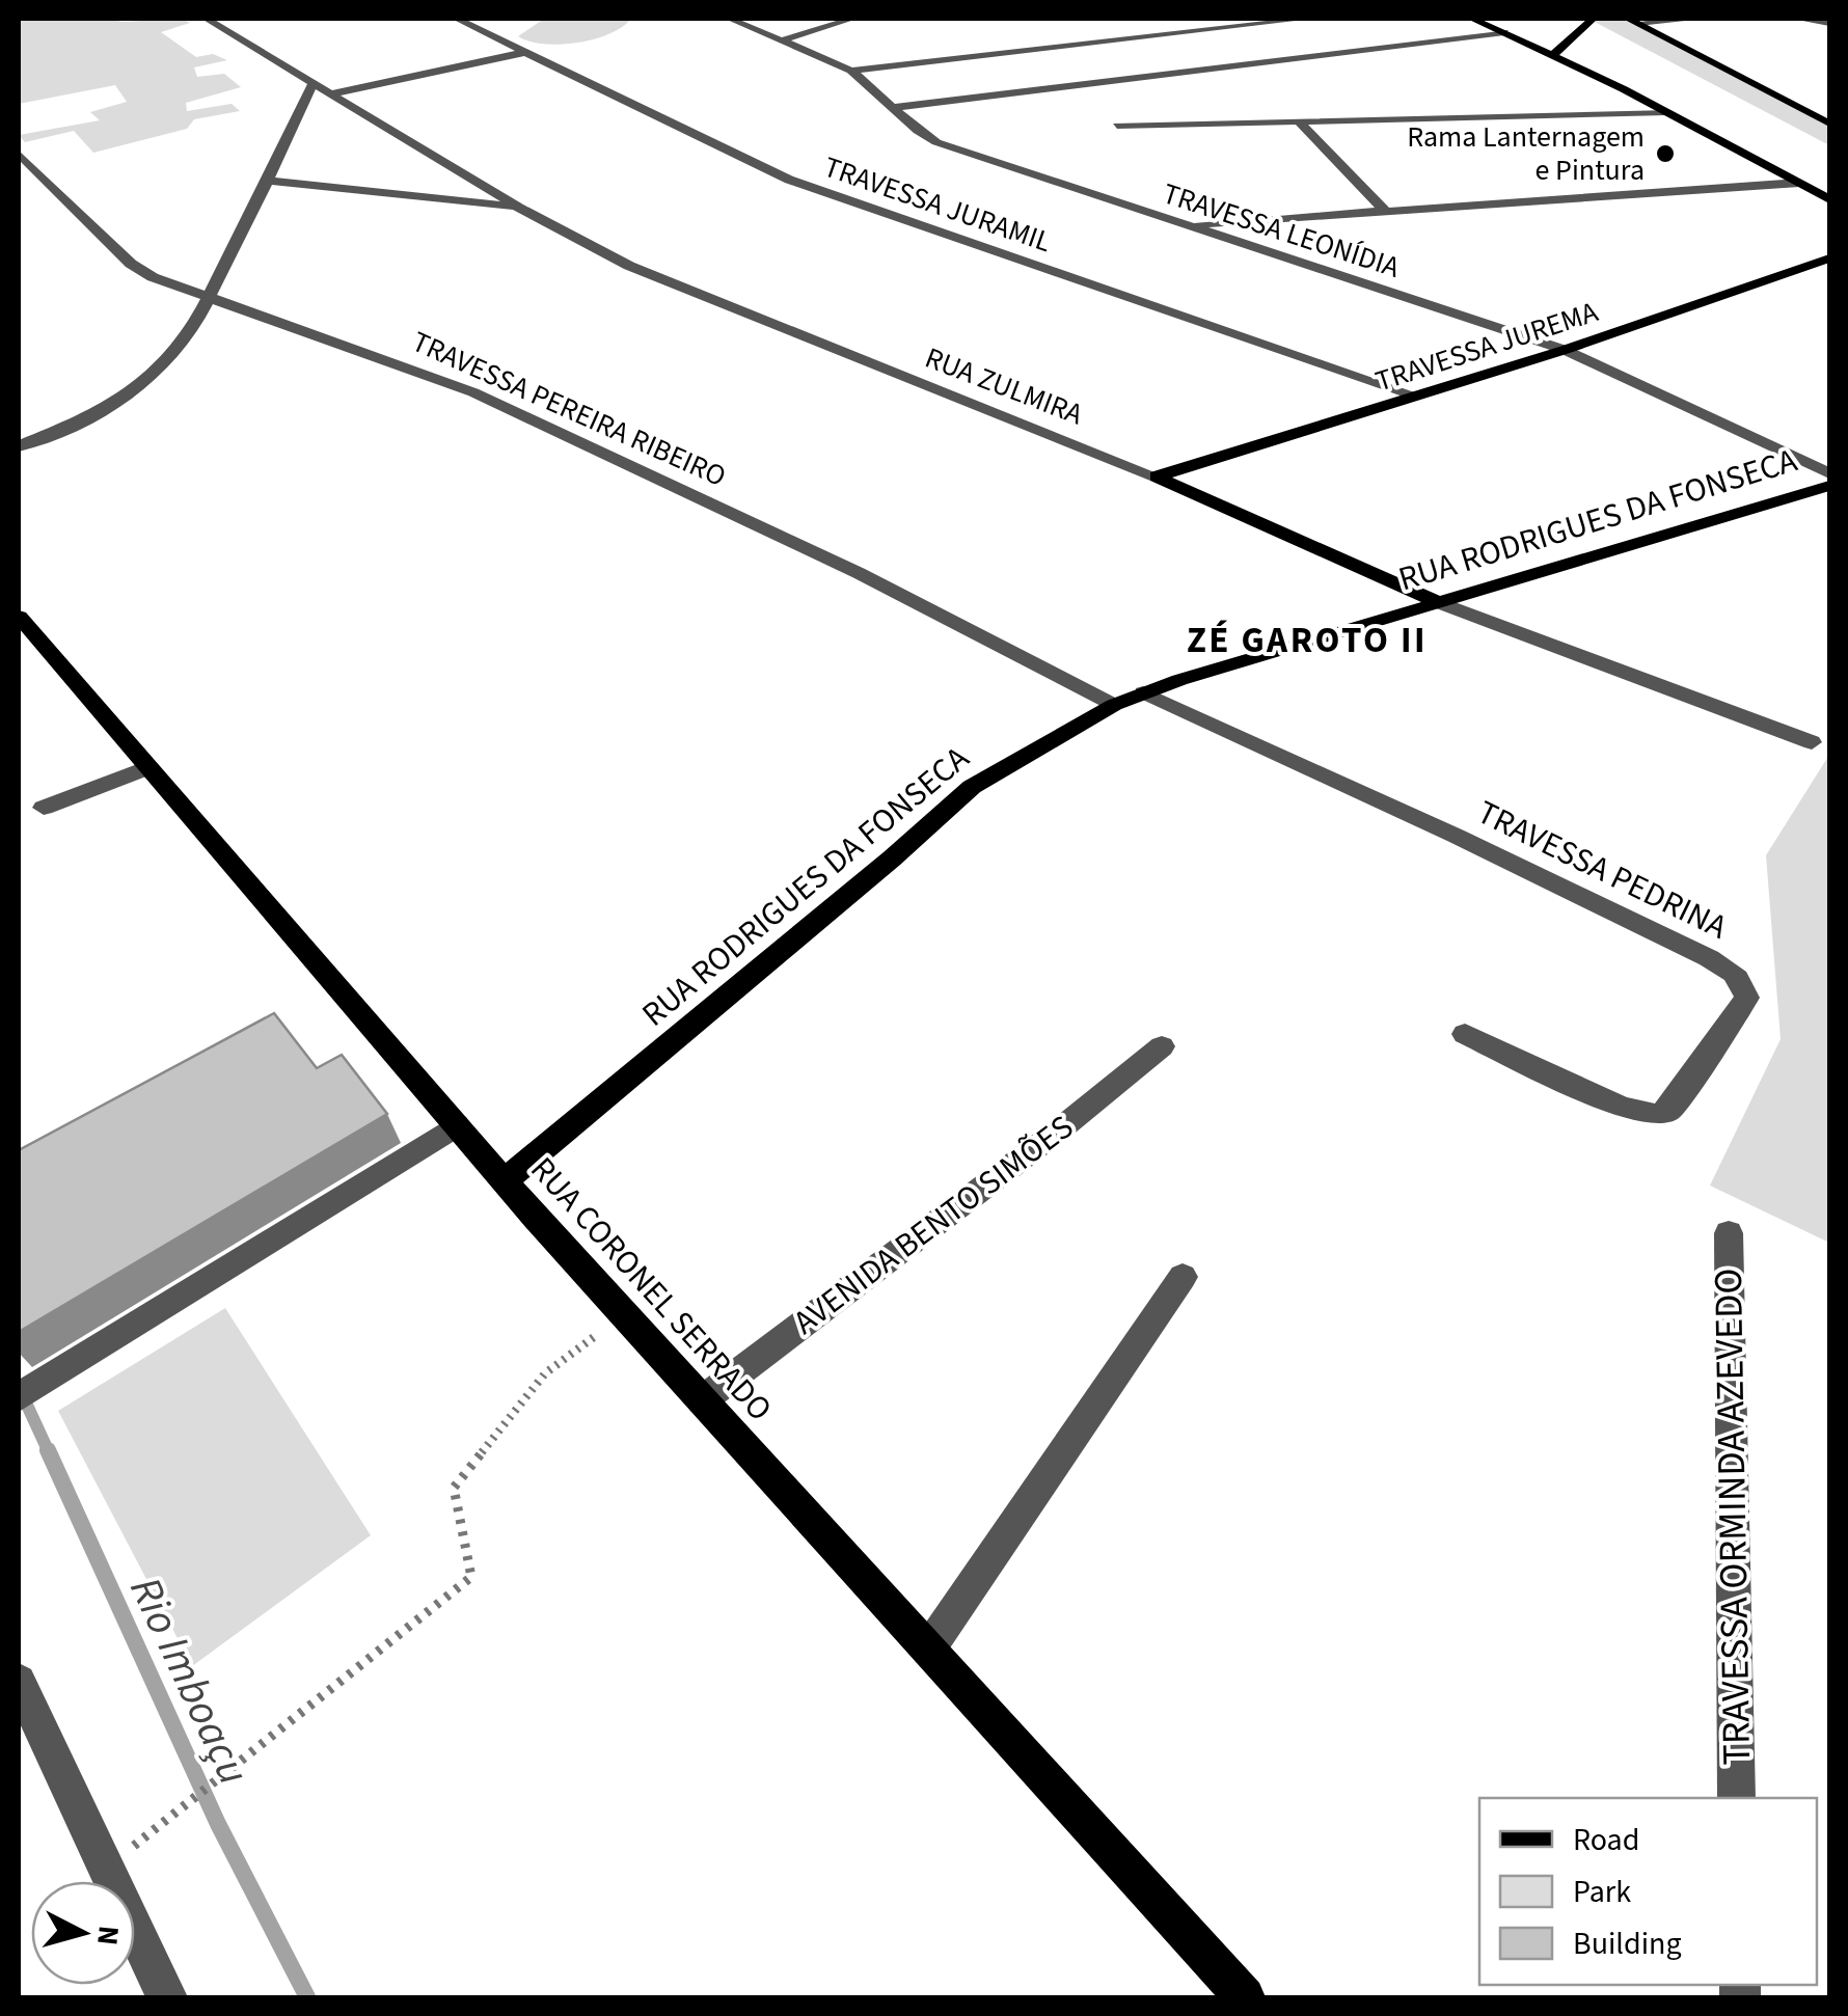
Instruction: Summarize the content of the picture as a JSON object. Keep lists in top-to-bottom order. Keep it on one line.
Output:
{"streets":{"main road":["TRAVESSA JUREMA","RUA ZULMIRA","RUA RODRIGUES DA FONSECA","RUA CORONEL SERRADO"],"street":["TRAVESSA JURAMIL","TRAVESSA LEONÍDIA","TRAVESSA PEREIRA RIBEIRO","TRAVESSA PEDRINA","AVENIDA BENTO SIMÕES","TRAVESSA ORMINDA AZEVEDO"]},"crossings":[["TRAVESSA JURAMIL","TRAVESSA JUREMA"],["TRAVESSA LEONÍDIA","TRAVESSA JUREMA"],["TRAVESSA JUREMA","RUA ZULMIRA"],["RUA ZULMIRA","RUA RODRIGUES DA FONSECA"],["TRAVESSA PEREIRA RIBEIRO","RUA RODRIGUES DA FONSECA"],["RUA RODRIGUES DA FONSECA","TRAVESSA PEDRINA"],["RUA RODRIGUES DA FONSECA","RUA CORONEL SERRADO"],["AVENIDA BENTO SIMÕES","RUA CORONEL SERRADO"]],"districts":["ZÉ GAROTO II"],"water":["Rio Imboaçu"],"places":["Rama Lanternagem e Pintura"],"legend":["Road","Park","Building"],"north":"right"}
